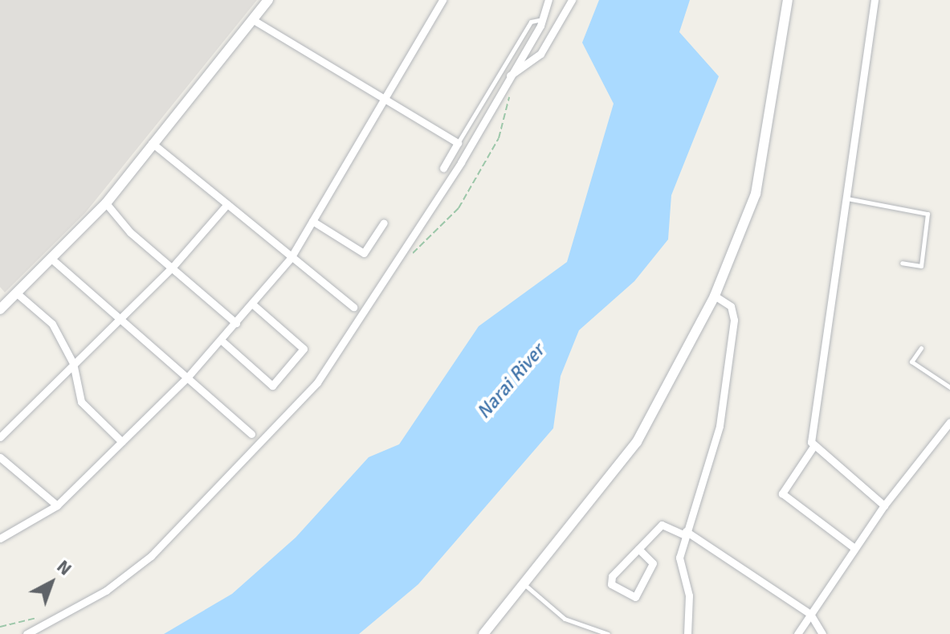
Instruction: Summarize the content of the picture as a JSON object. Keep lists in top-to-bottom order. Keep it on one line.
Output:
{"water":["Narai River"],"north":"top right"}
